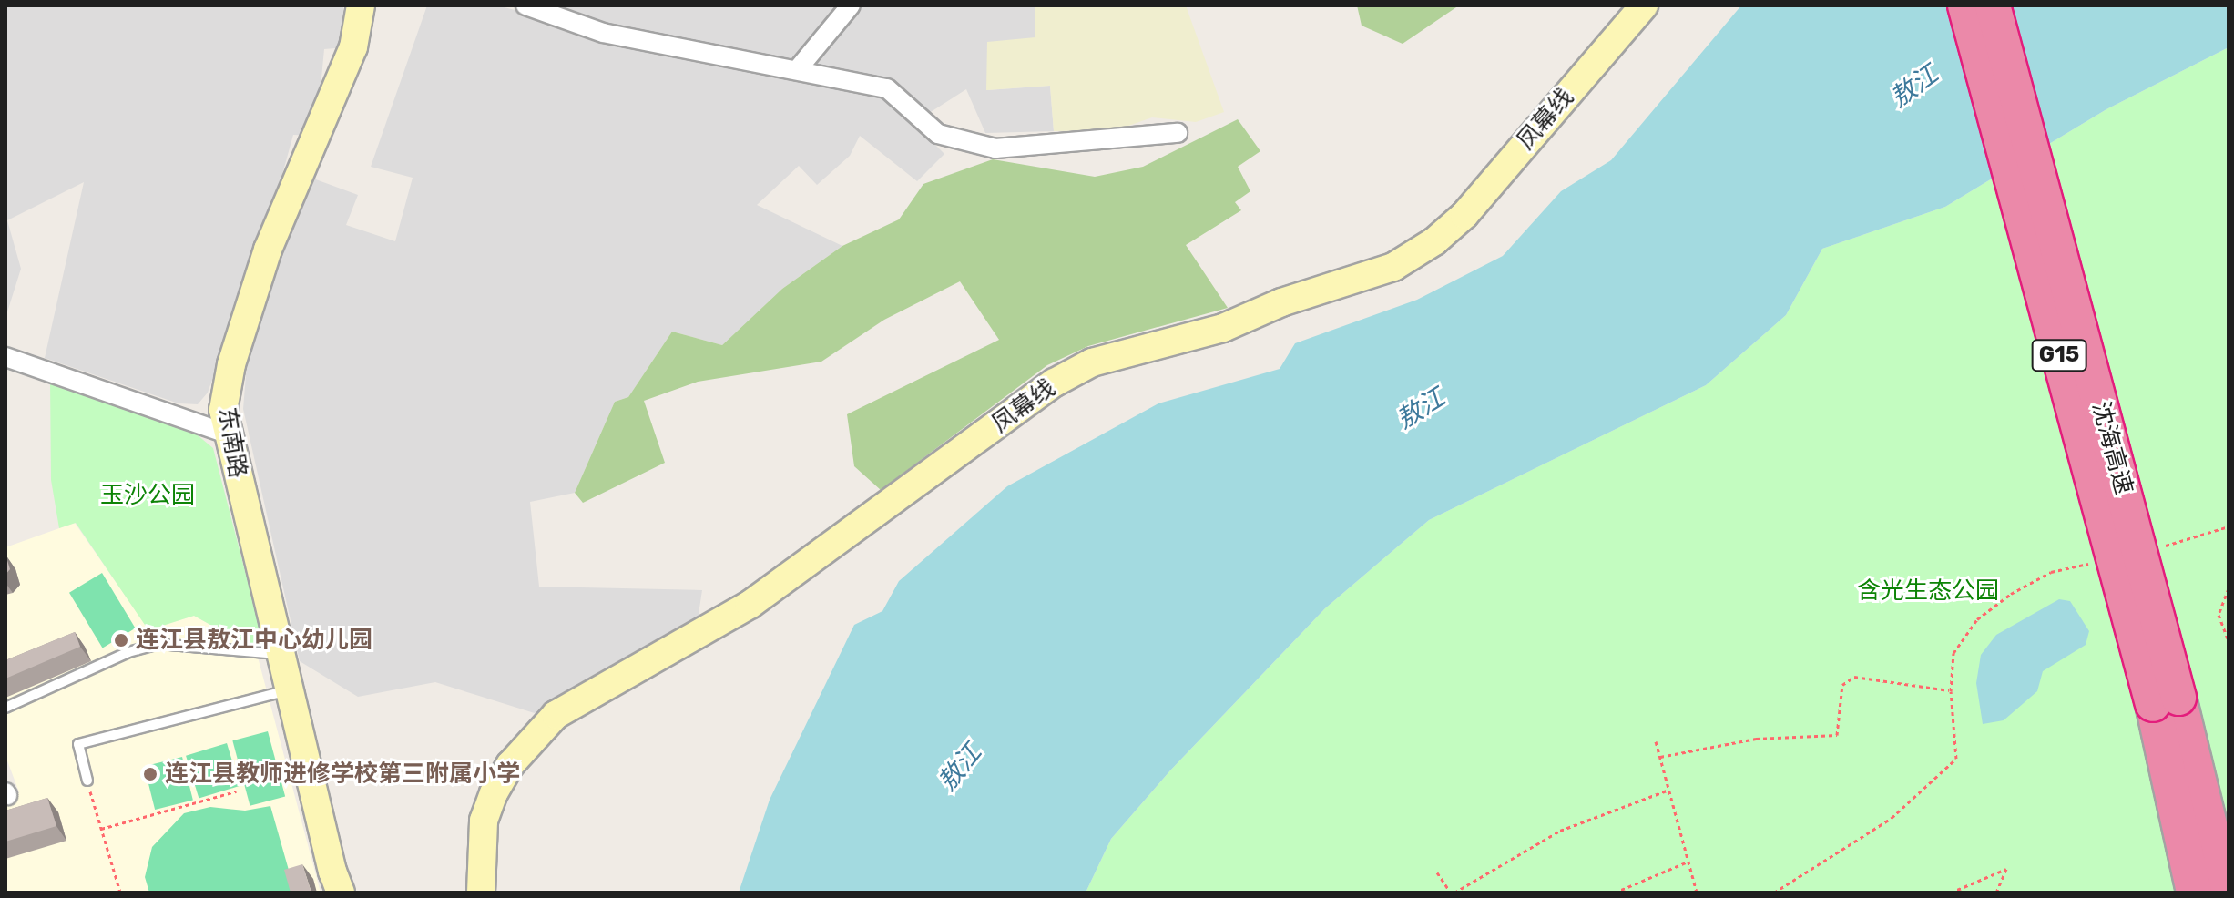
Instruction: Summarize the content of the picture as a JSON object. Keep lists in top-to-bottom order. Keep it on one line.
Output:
{"streets":{"highway":["G15","沈海高速"],"main road":["凤幕线","东南路"]},"water":["敖江"],"parks":["玉沙公园","含光生态公园"],"places":["连江县敖江中心幼儿园","连江县教师进修学校第三附属小学"]}
